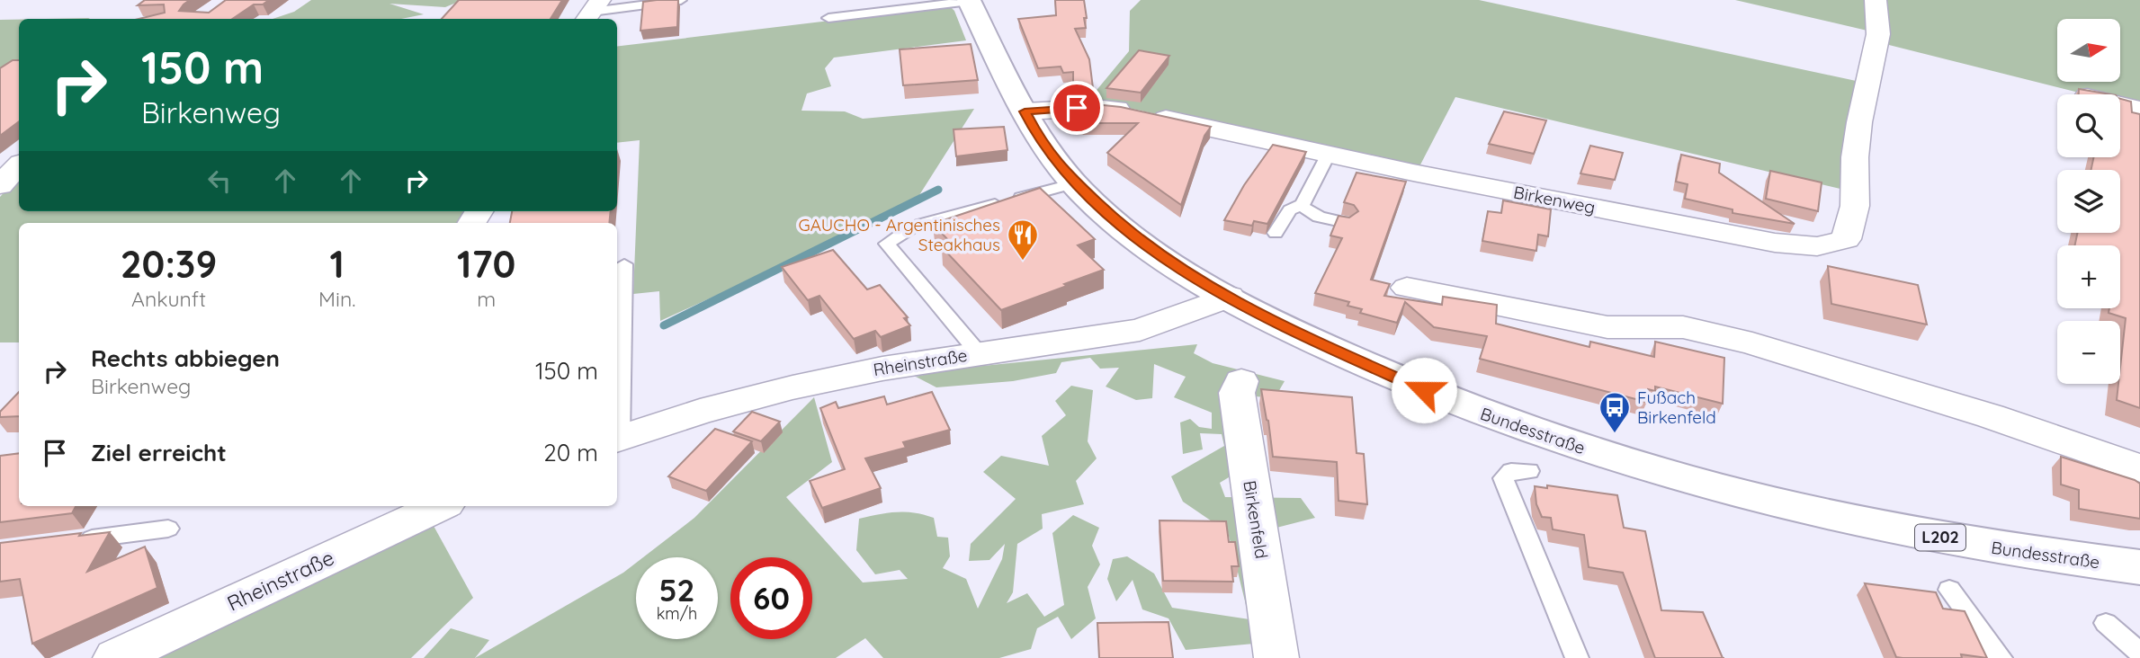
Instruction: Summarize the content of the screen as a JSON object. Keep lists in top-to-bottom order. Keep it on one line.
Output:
{"streets":{"main road":["Bundesstraße","L202"],"street":["Birkenweg","Rheinstraße","Birkenfeld"]},"crossings":[["Birkenweg","Bundesstraße"],["Rheinstraße","Bundesstraße"]],"places":{"restaurant":["GAUCHO - Argentinisches Steakhaus"],"bus stop":["Fußach Birkenfeld"]},"north":"right","page":{"map_buttons":["+","−"],"turn":["150 m","Birkenweg"],"eta":["20:39","Ankunft","1","Min.","170","m"],"list":[{"name":"Rechts abbiegen","note":"Birkenweg","value":"150 m"},{"name":"Ziel erreicht","value":"20 m"}],"speed":"52 km/h","limit":"60"}}
